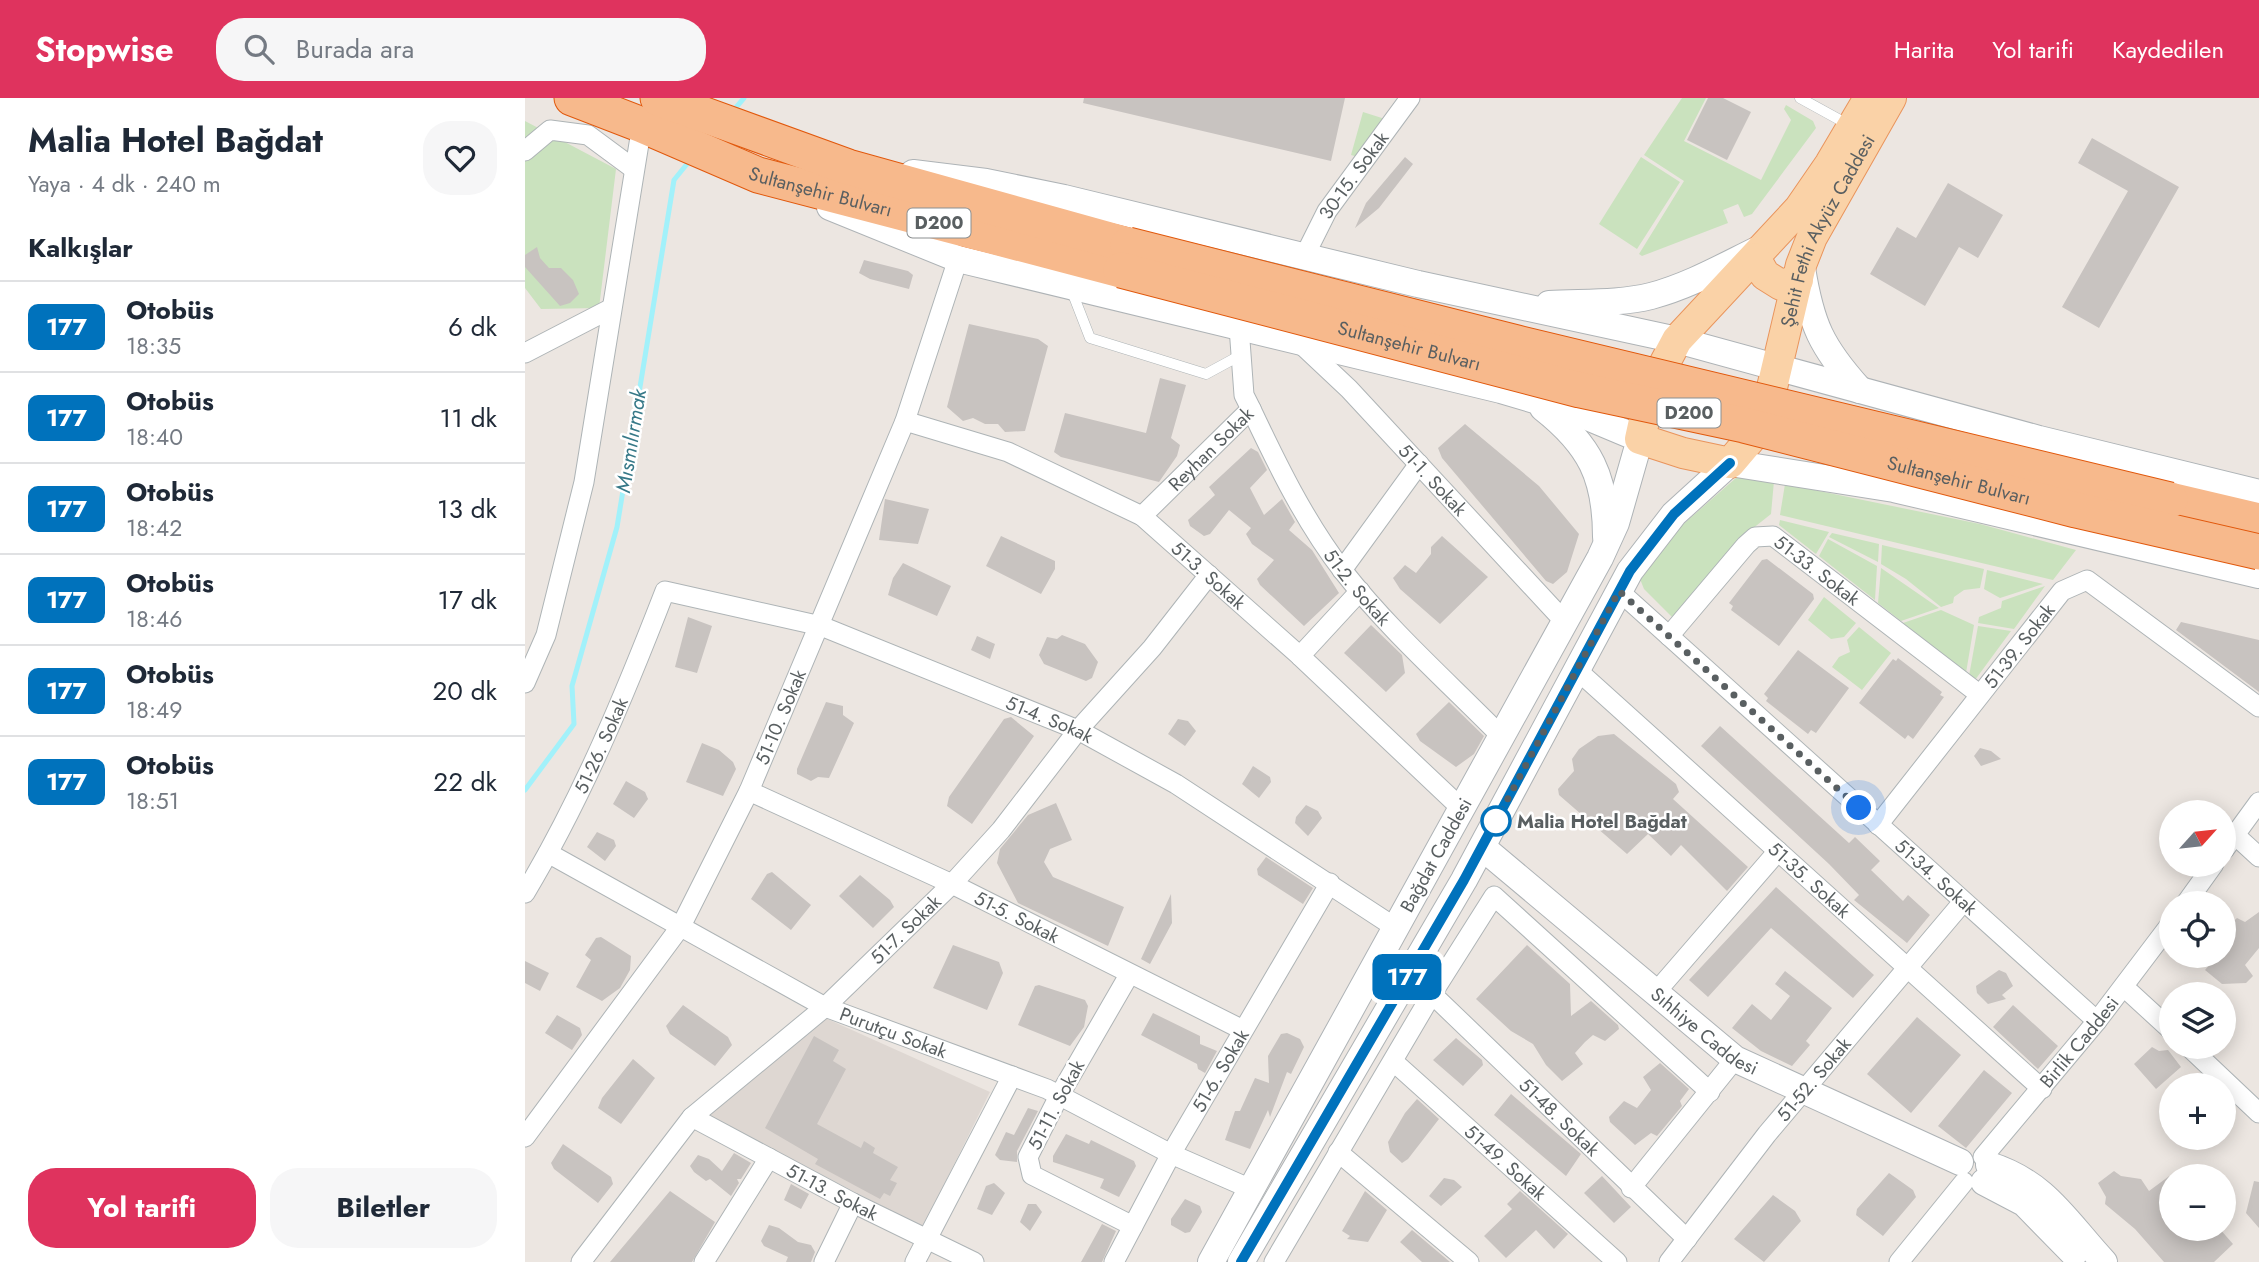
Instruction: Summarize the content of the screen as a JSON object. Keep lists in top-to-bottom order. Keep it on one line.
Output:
{"streets":{"highway":["Sultanşehir Bulvarı","D200"],"main road":["Şehit Fethi Akyüz Caddesi","Bağdat Caddesi","Sıhhiye Caddesi"],"street":["30-15. Sokak","Reyhan Sokak","51-1. Sokak","51-33. Sokak","51-3. Sokak","51-2. Sokak","51-39. Sokak","51-10. Sokak","51-4. Sokak","51-26. Sokak","51-34. Sokak","51-35. Sokak","51-5. Sokak","51-7. Sokak","Purutçu Sokak","Birlik Caddesi","51-6. Sokak","51-52. Sokak","51-11. Sokak","51-48. Sokak","51-49. Sokak","51-13. Sokak"]},"crossings":[["Şehit Fethi Akyüz Caddesi","Bağdat Caddesi"],["Reyhan Sokak","51-3. Sokak"],["Reyhan Sokak","51-2. Sokak"],["51-1. Sokak","Bağdat Caddesi"],["51-33. Sokak","51-39. Sokak"],["51-33. Sokak","51-34. Sokak"],["51-3. Sokak","51-10. Sokak"],["51-3. Sokak","Bağdat Caddesi"],["51-3. Sokak","51-7. Sokak"],["51-2. Sokak","Bağdat Caddesi"],["51-39. Sokak","51-34. Sokak"],["51-10. Sokak","51-4. Sokak"],["51-10. Sokak","51-5. Sokak"],["51-10. Sokak","Purutçu Sokak"],["51-4. Sokak","51-26. Sokak"],["51-4. Sokak","Bağdat Caddesi"],["51-4. Sokak","51-7. Sokak"],["51-4. Sokak","51-6. Sokak"],["51-26. Sokak","Purutçu Sokak"],["Bağdat Caddesi","51-34. Sokak"],["Bağdat Caddesi","51-35. Sokak"],["Bağdat Caddesi","Sıhhiye Caddesi"],["Bağdat Caddesi","Purutçu Sokak"],["51-34. Sokak","Birlik Caddesi"],["51-34. Sokak","51-52. Sokak"],["51-35. Sokak","Birlik Caddesi"],["51-35. Sokak","51-52. Sokak"],["51-5. Sokak","51-7. Sokak"],["51-5. Sokak","51-6. Sokak"],["51-5. Sokak","51-11. Sokak"],["51-7. Sokak","Purutçu Sokak"],["51-7. Sokak","51-13. Sokak"],["Sıhhiye Caddesi","Birlik Caddesi"],["Sıhhiye Caddesi","51-52. Sokak"],["Purutçu Sokak","51-6. Sokak"],["Purutçu Sokak","51-11. Sokak"],["51-6. Sokak","51-11. Sokak"],["51-52. Sokak","51-48. Sokak"]],"water":["Mısmılırmak"],"places":["Malia Hotel Bağdat"],"lines":["bus line 177"],"north":"top right","page":{"header":"Stopwise","search":"Burada ara","nav":["Harita","Yol tarifi","Kaydedilen"],"heading":[["Malia Hotel Bağdat","Yaya · 4 dk · 240 m"],"Kalkışlar"],"on_map":"177","list":[{"mark":"177","name":"Otobüs","note":"18:35","value":"6 dk"},{"mark":"177","name":"Otobüs","note":"18:40","value":"11 dk"},{"mark":"177","name":"Otobüs","note":"18:42","value":"13 dk"},{"mark":"177","name":"Otobüs","note":"18:46","value":"17 dk"},{"mark":"177","name":"Otobüs","note":"18:49","value":"20 dk"},{"mark":"177","name":"Otobüs","note":"18:51","value":"22 dk"}],"map_buttons":["+","−"],"buttons":["Yol tarifi","Biletler"]}}
